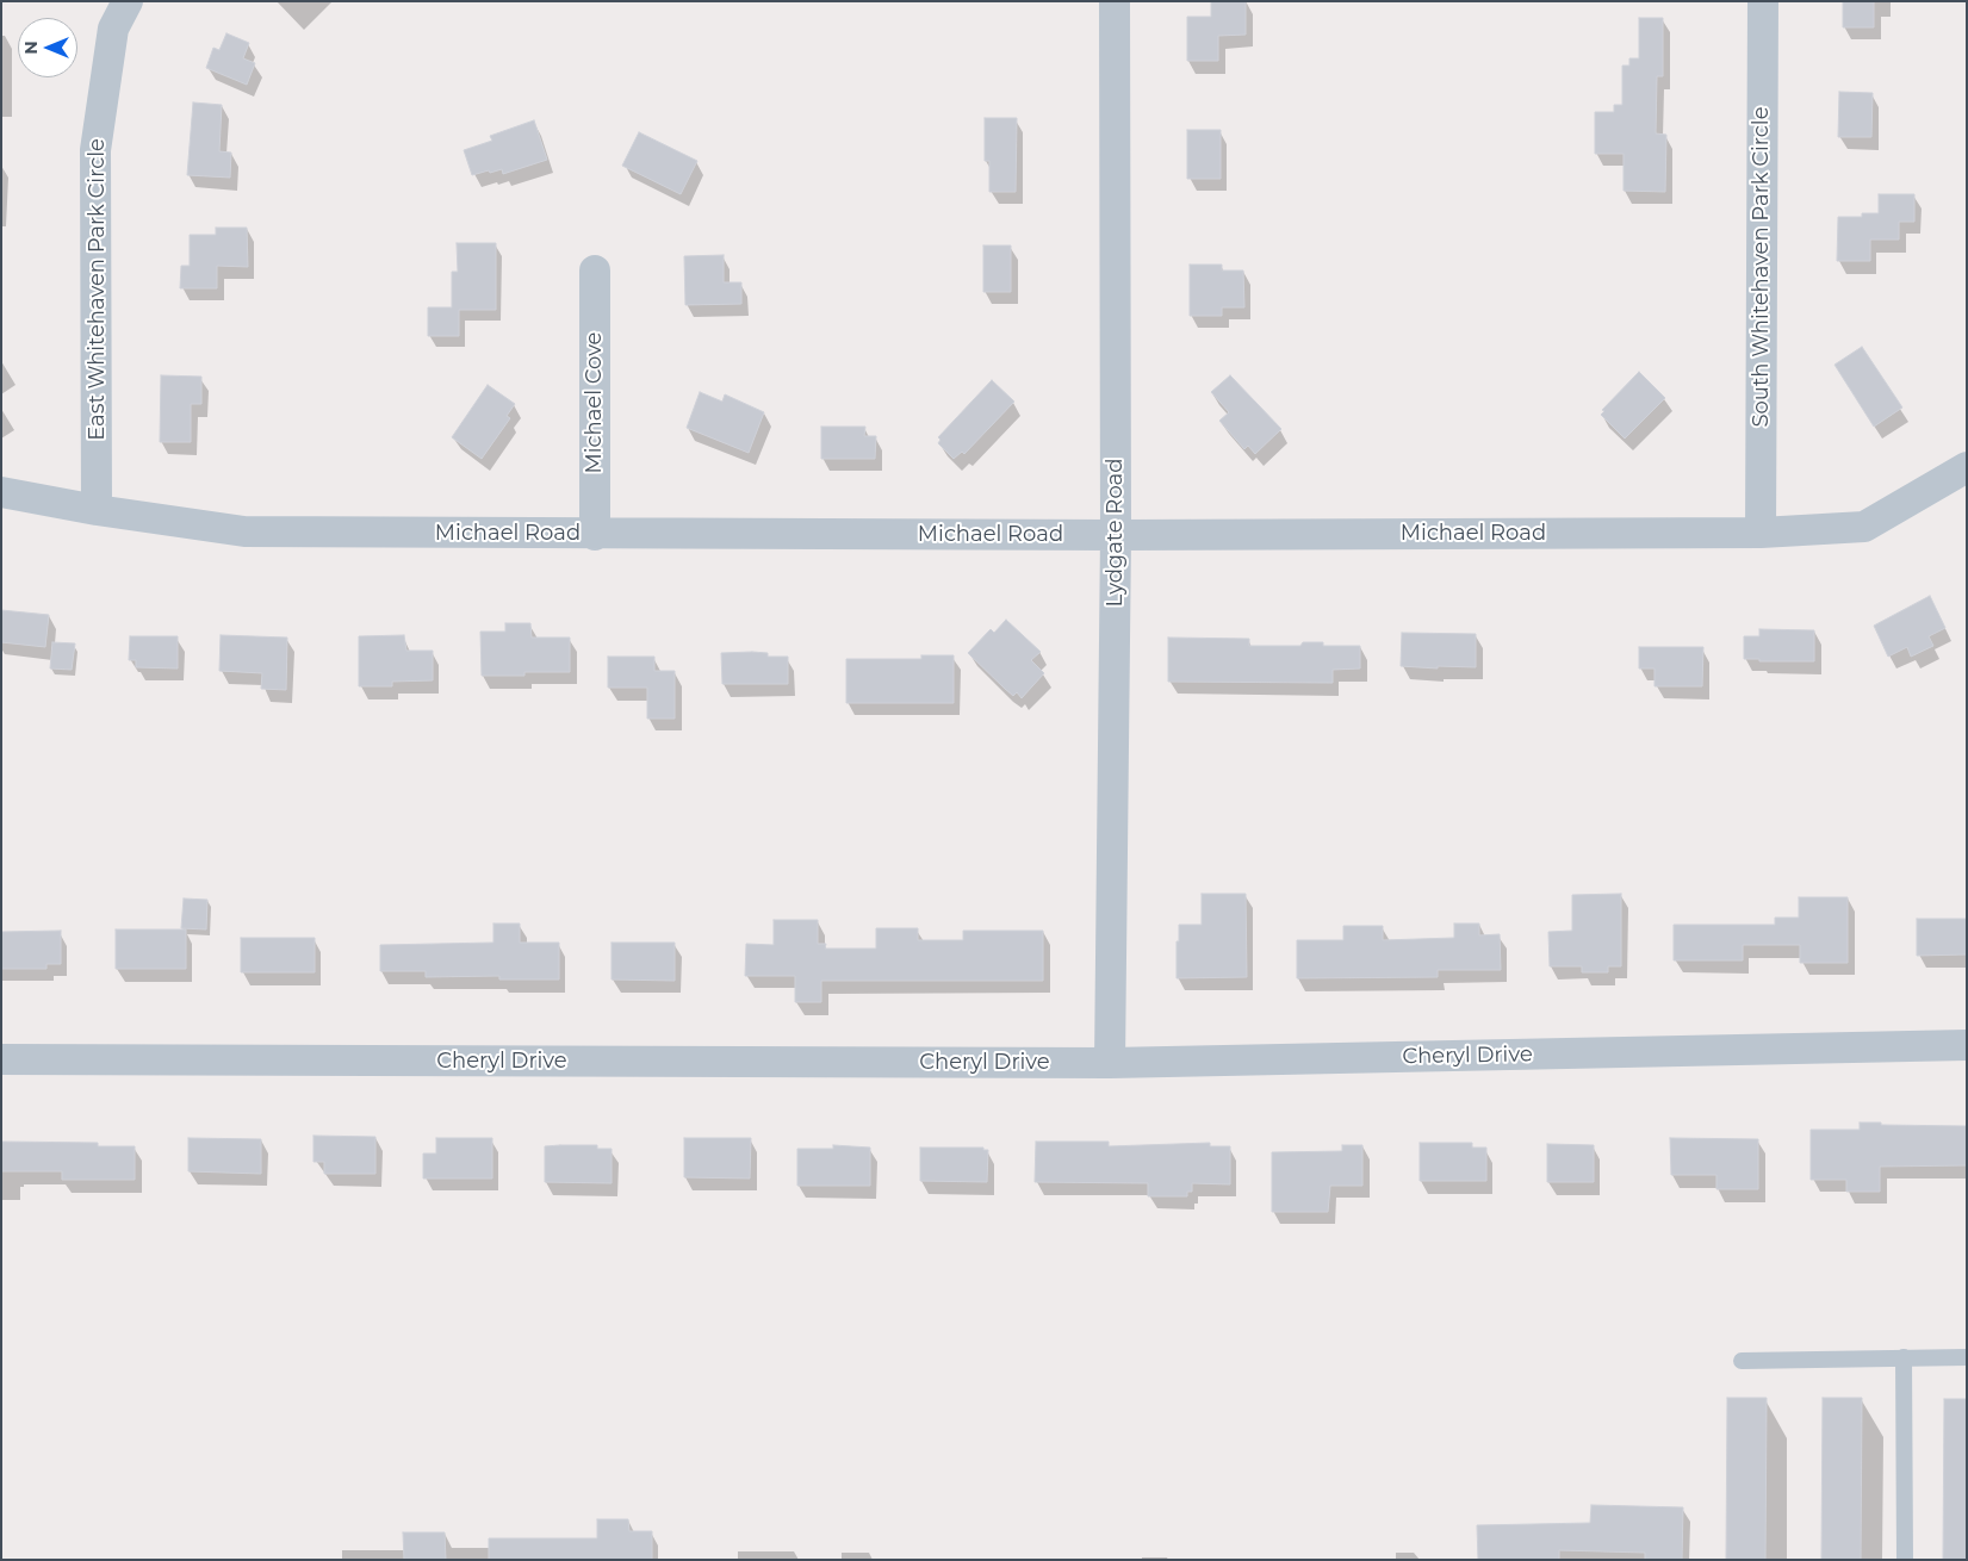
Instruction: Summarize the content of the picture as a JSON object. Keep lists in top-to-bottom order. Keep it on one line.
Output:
{"streets":{"street":["South Whitehaven Park Circle","East Whitehaven Park Circle","Michael Cove","Lydgate Road","Michael Road","Cheryl Drive"]},"crossings":[["South Whitehaven Park Circle","Michael Road"],["East Whitehaven Park Circle","Michael Road"],["Michael Cove","Michael Road"],["Lydgate Road","Michael Road"],["Lydgate Road","Cheryl Drive"]],"north":"left"}
